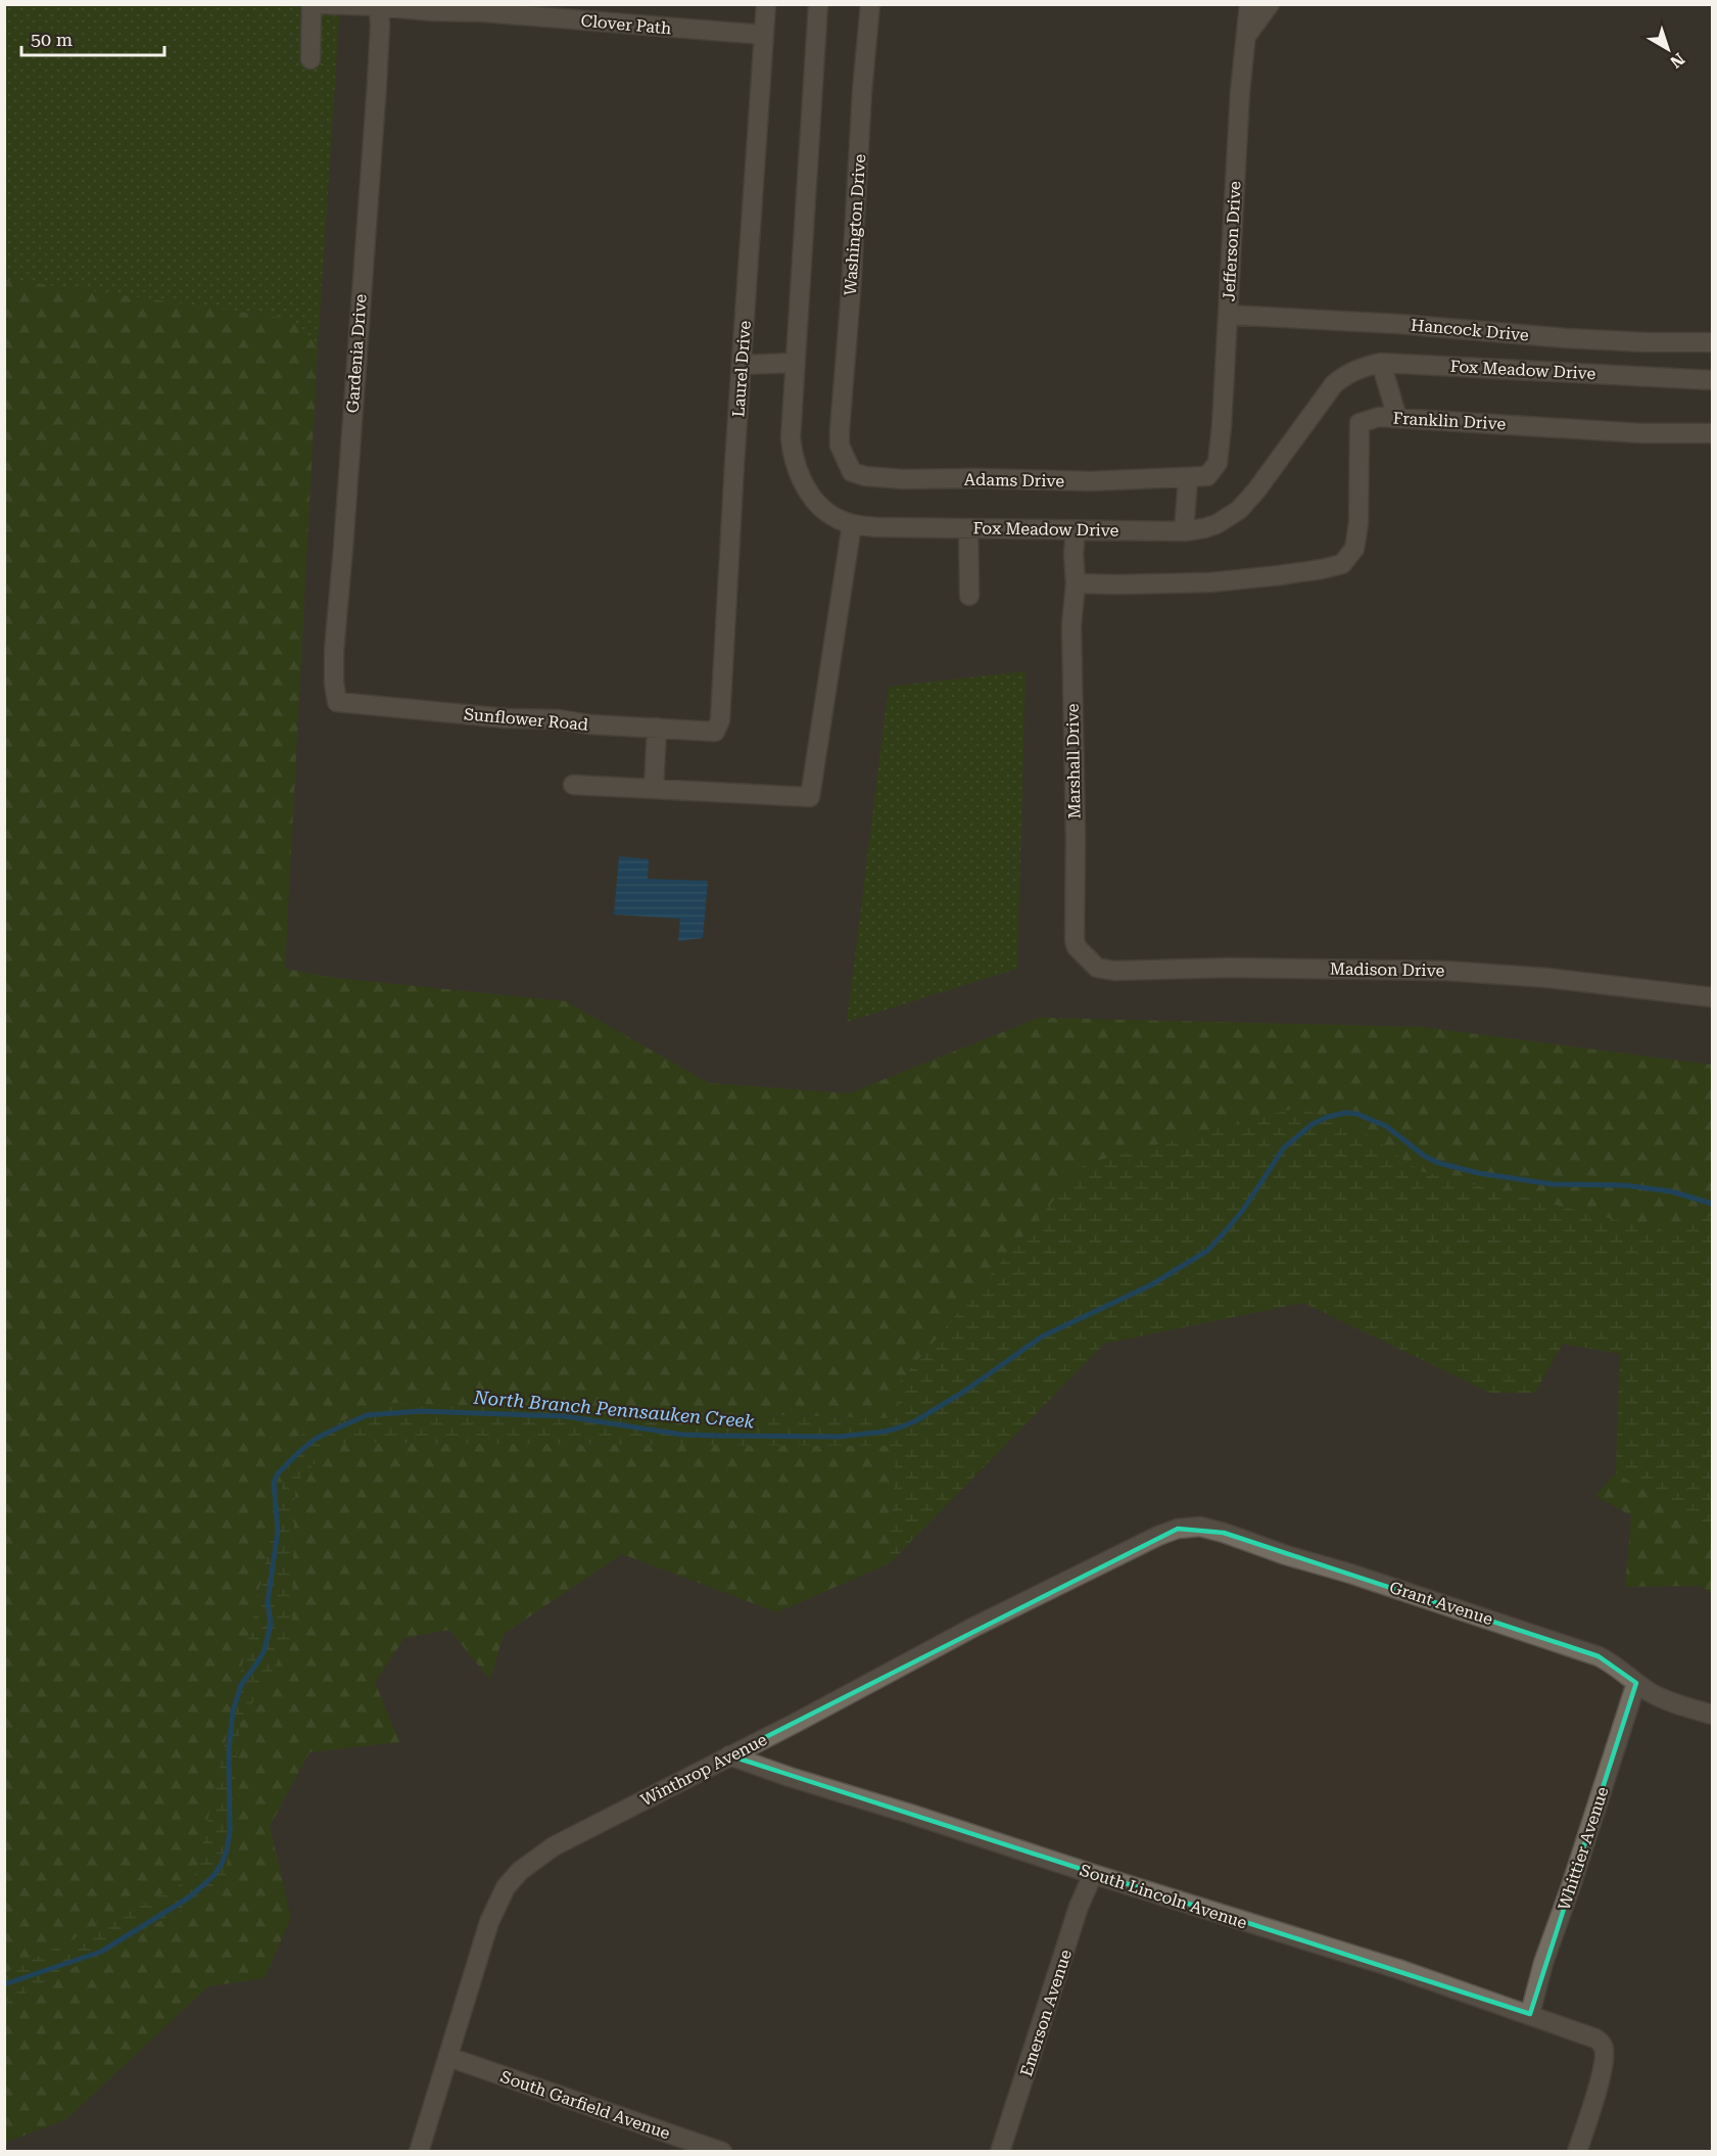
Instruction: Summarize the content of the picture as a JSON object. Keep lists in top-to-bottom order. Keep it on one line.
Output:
{"streets":{"street":["Clover Path","Washington Drive","Jefferson Drive","Hancock Drive","Gardenia Drive","Laurel Drive","Fox Meadow Drive","Franklin Drive","Adams Drive","Sunflower Road","Marshall Drive","Madison Drive","Grant Avenue","Winthrop Avenue","Whittier Avenue","South Lincoln Avenue","Emerson Avenue","South Garfield Avenue"]},"crossings":[["Clover Path","Gardenia Drive"],["Clover Path","Laurel Drive"],["Washington Drive","Adams Drive"],["Jefferson Drive","Hancock Drive"],["Jefferson Drive","Adams Drive"],["Gardenia Drive","Sunflower Road"],["Laurel Drive","Sunflower Road"],["Franklin Drive","Marshall Drive"],["Marshall Drive","Madison Drive"],["Grant Avenue","Winthrop Avenue"],["Grant Avenue","Whittier Avenue"],["Winthrop Avenue","South Lincoln Avenue"],["Winthrop Avenue","South Garfield Avenue"],["Whittier Avenue","South Lincoln Avenue"],["South Lincoln Avenue","Emerson Avenue"]],"water":["North Branch Pennsauken Creek"],"scale_bar":"50 m","north":"bottom right"}
